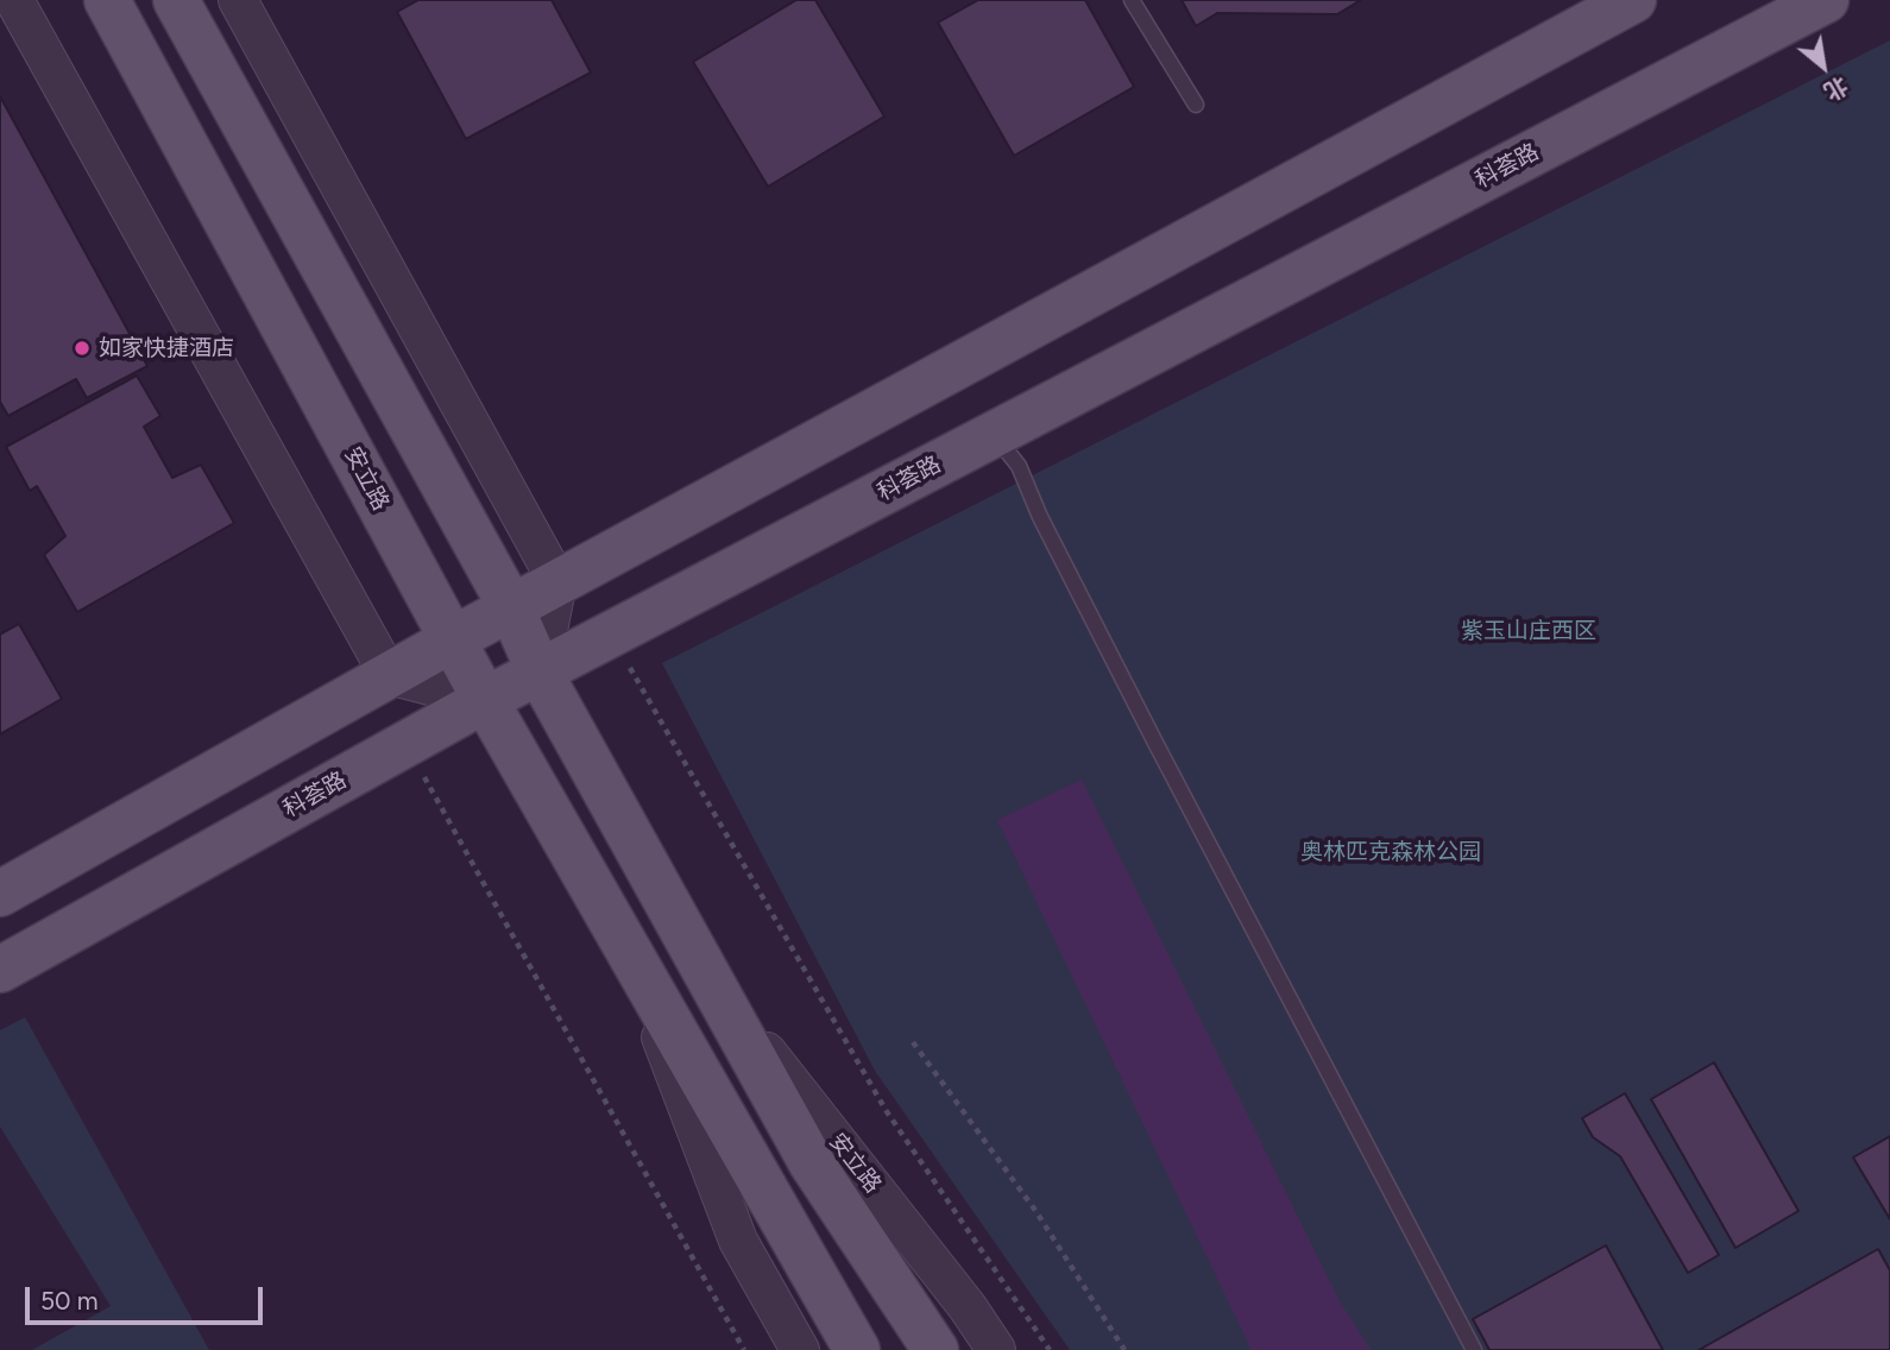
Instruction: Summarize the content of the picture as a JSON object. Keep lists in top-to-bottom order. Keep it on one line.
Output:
{"streets":{"main road":["科荟路","安立路"]},"crossings":[["科荟路","安立路"]],"parks":["紫玉山庄西区","奥林匹克森林公园"],"places":["如家快捷酒店"],"scale_bar":"50 m","north":"bottom right"}
